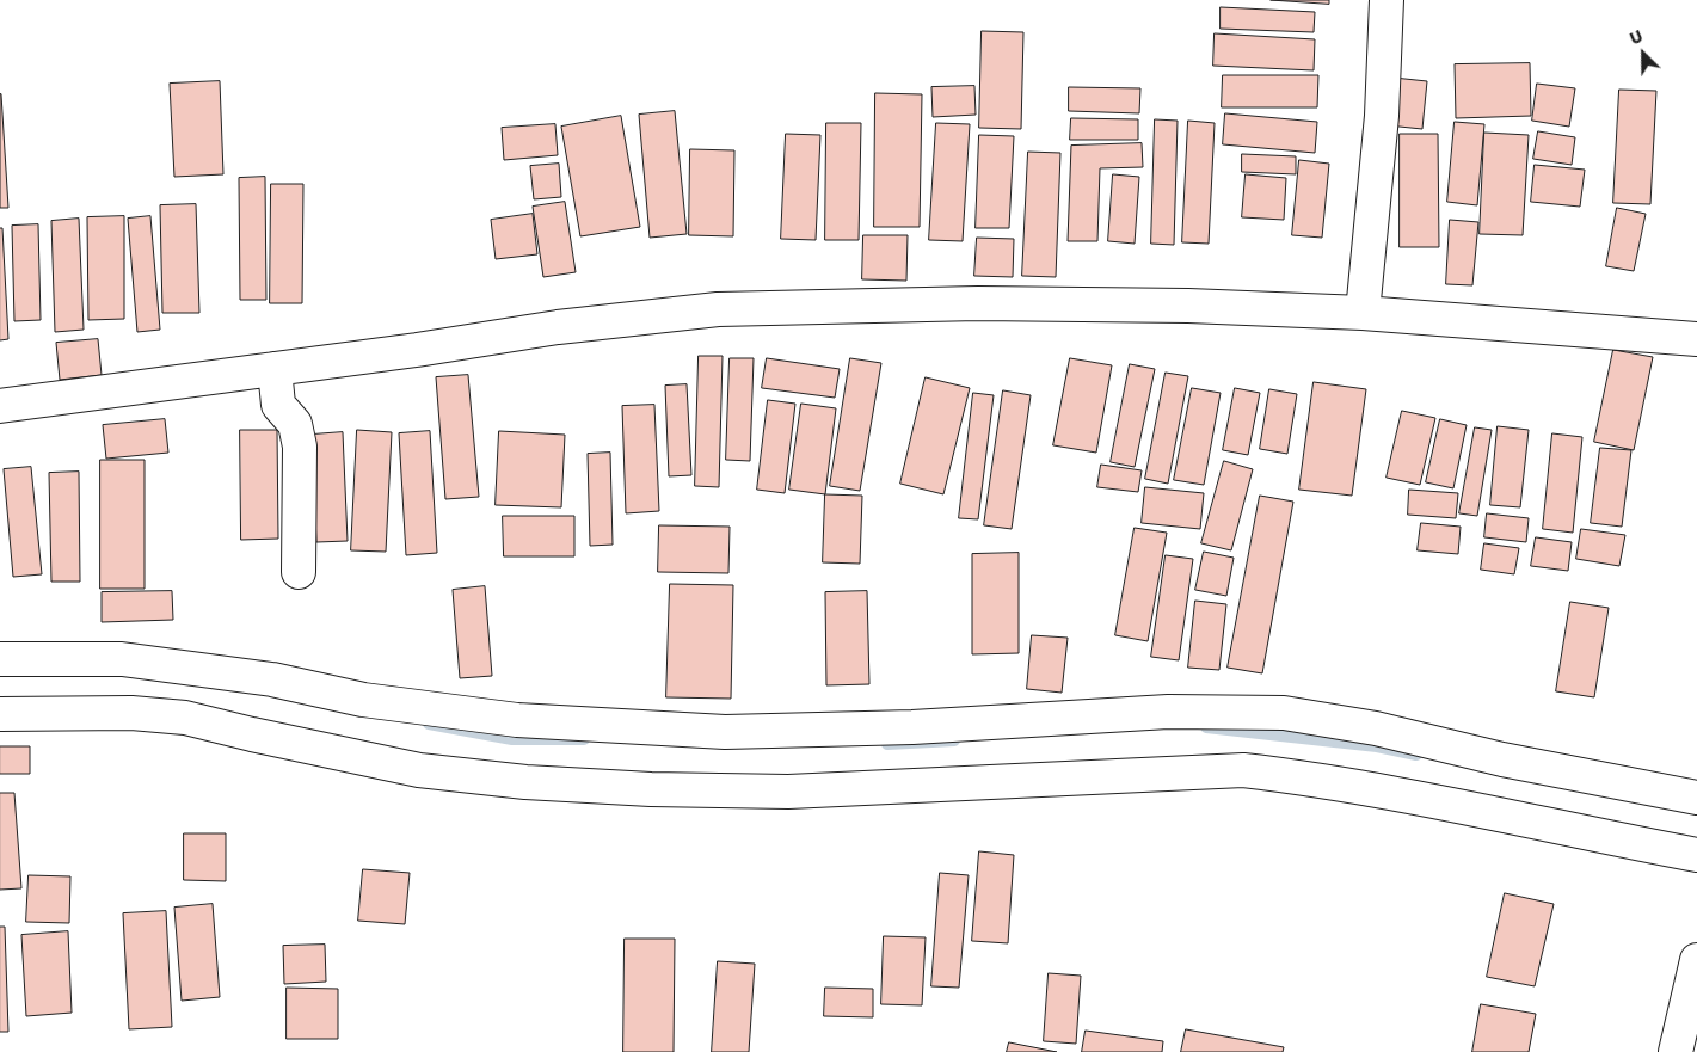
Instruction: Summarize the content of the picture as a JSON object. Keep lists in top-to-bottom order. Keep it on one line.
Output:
{"north":"top left"}
